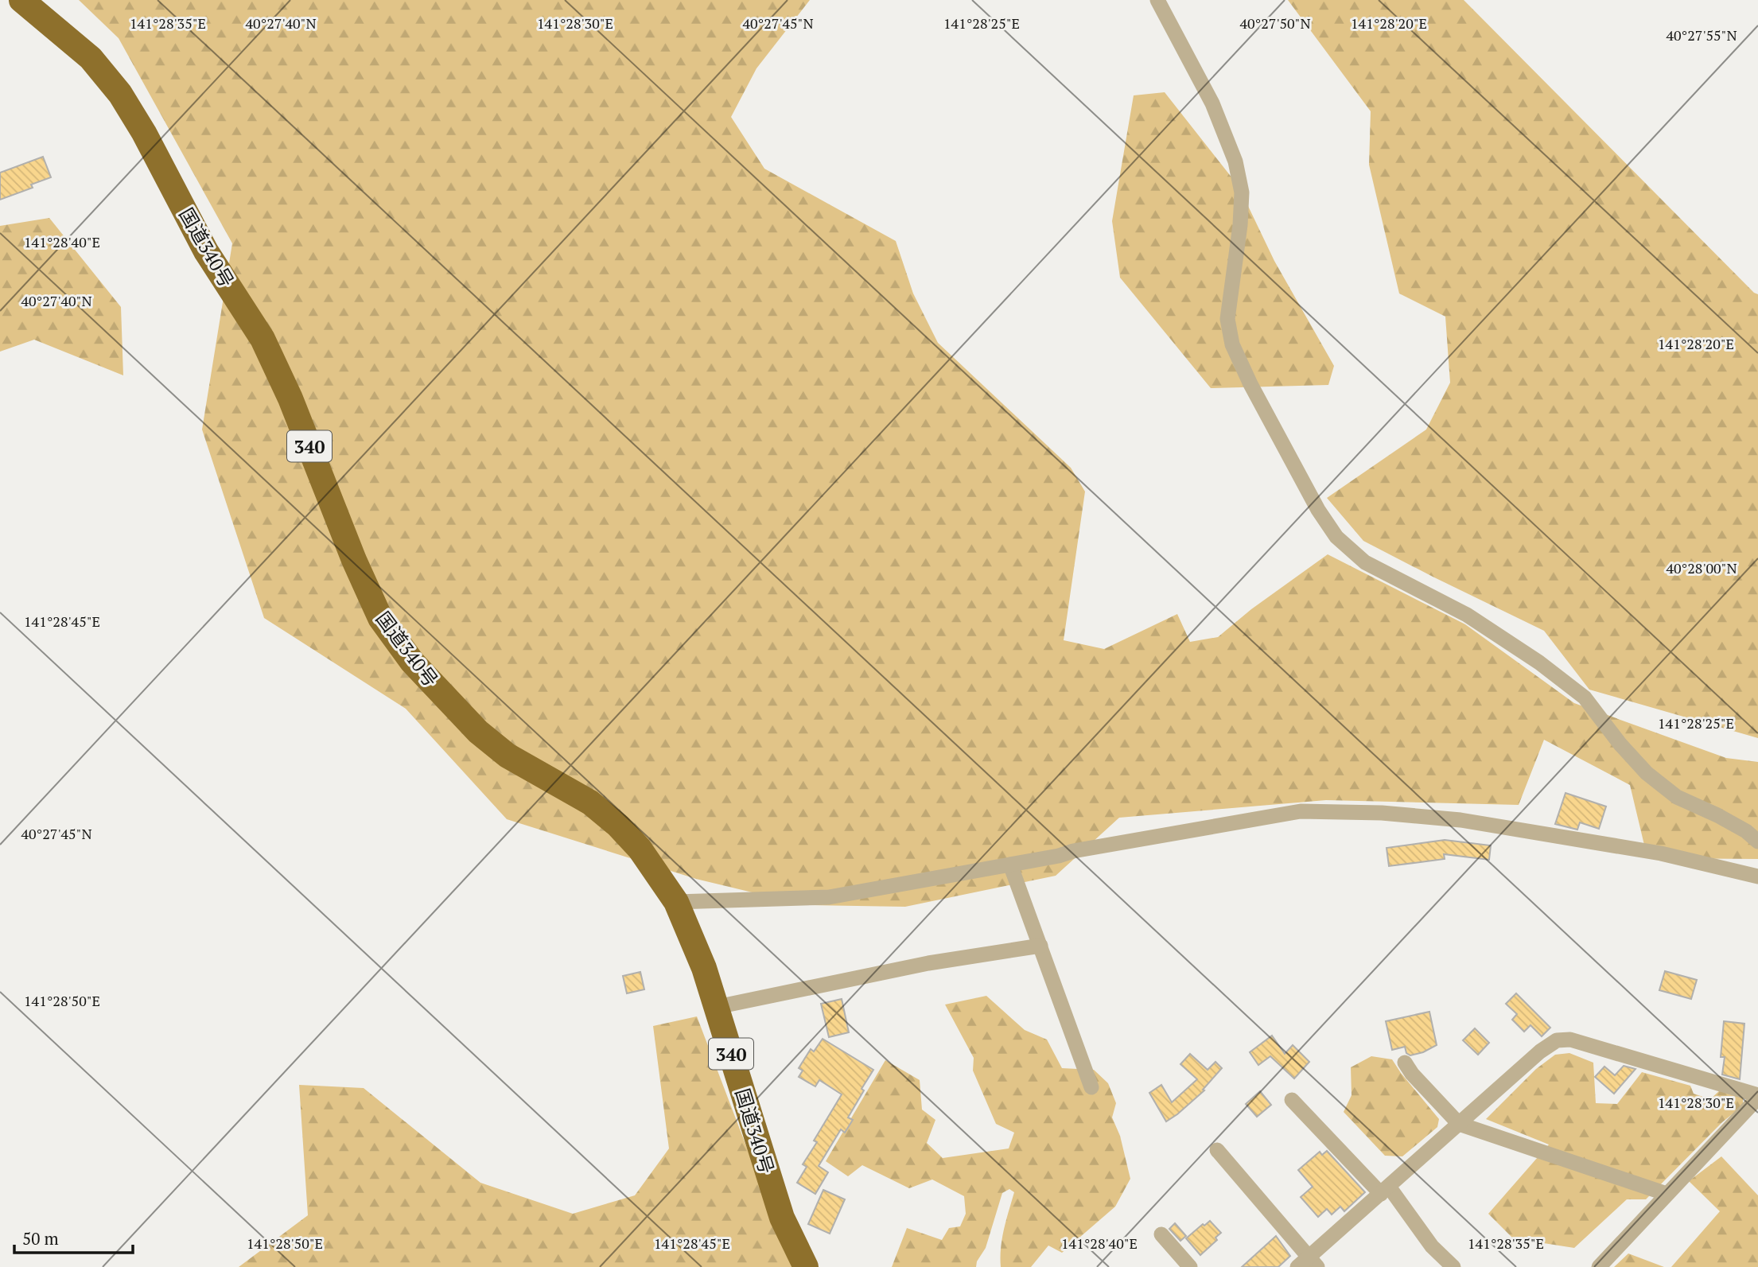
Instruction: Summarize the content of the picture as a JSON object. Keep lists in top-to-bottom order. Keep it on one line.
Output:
{"streets":{"highway":["国道340号","340"]},"scale_bar":"50 m","coordinates":["141°28'35\"E","141°28'30\"E","141°28'25\"E","141°28'20\"E","40°27'40\"N","40°27'45\"N","40°27'50\"N","40°27'55\"N","141°28'40\"E","40°28'00\"N","141°28'45\"E","141°28'50\"E"]}
